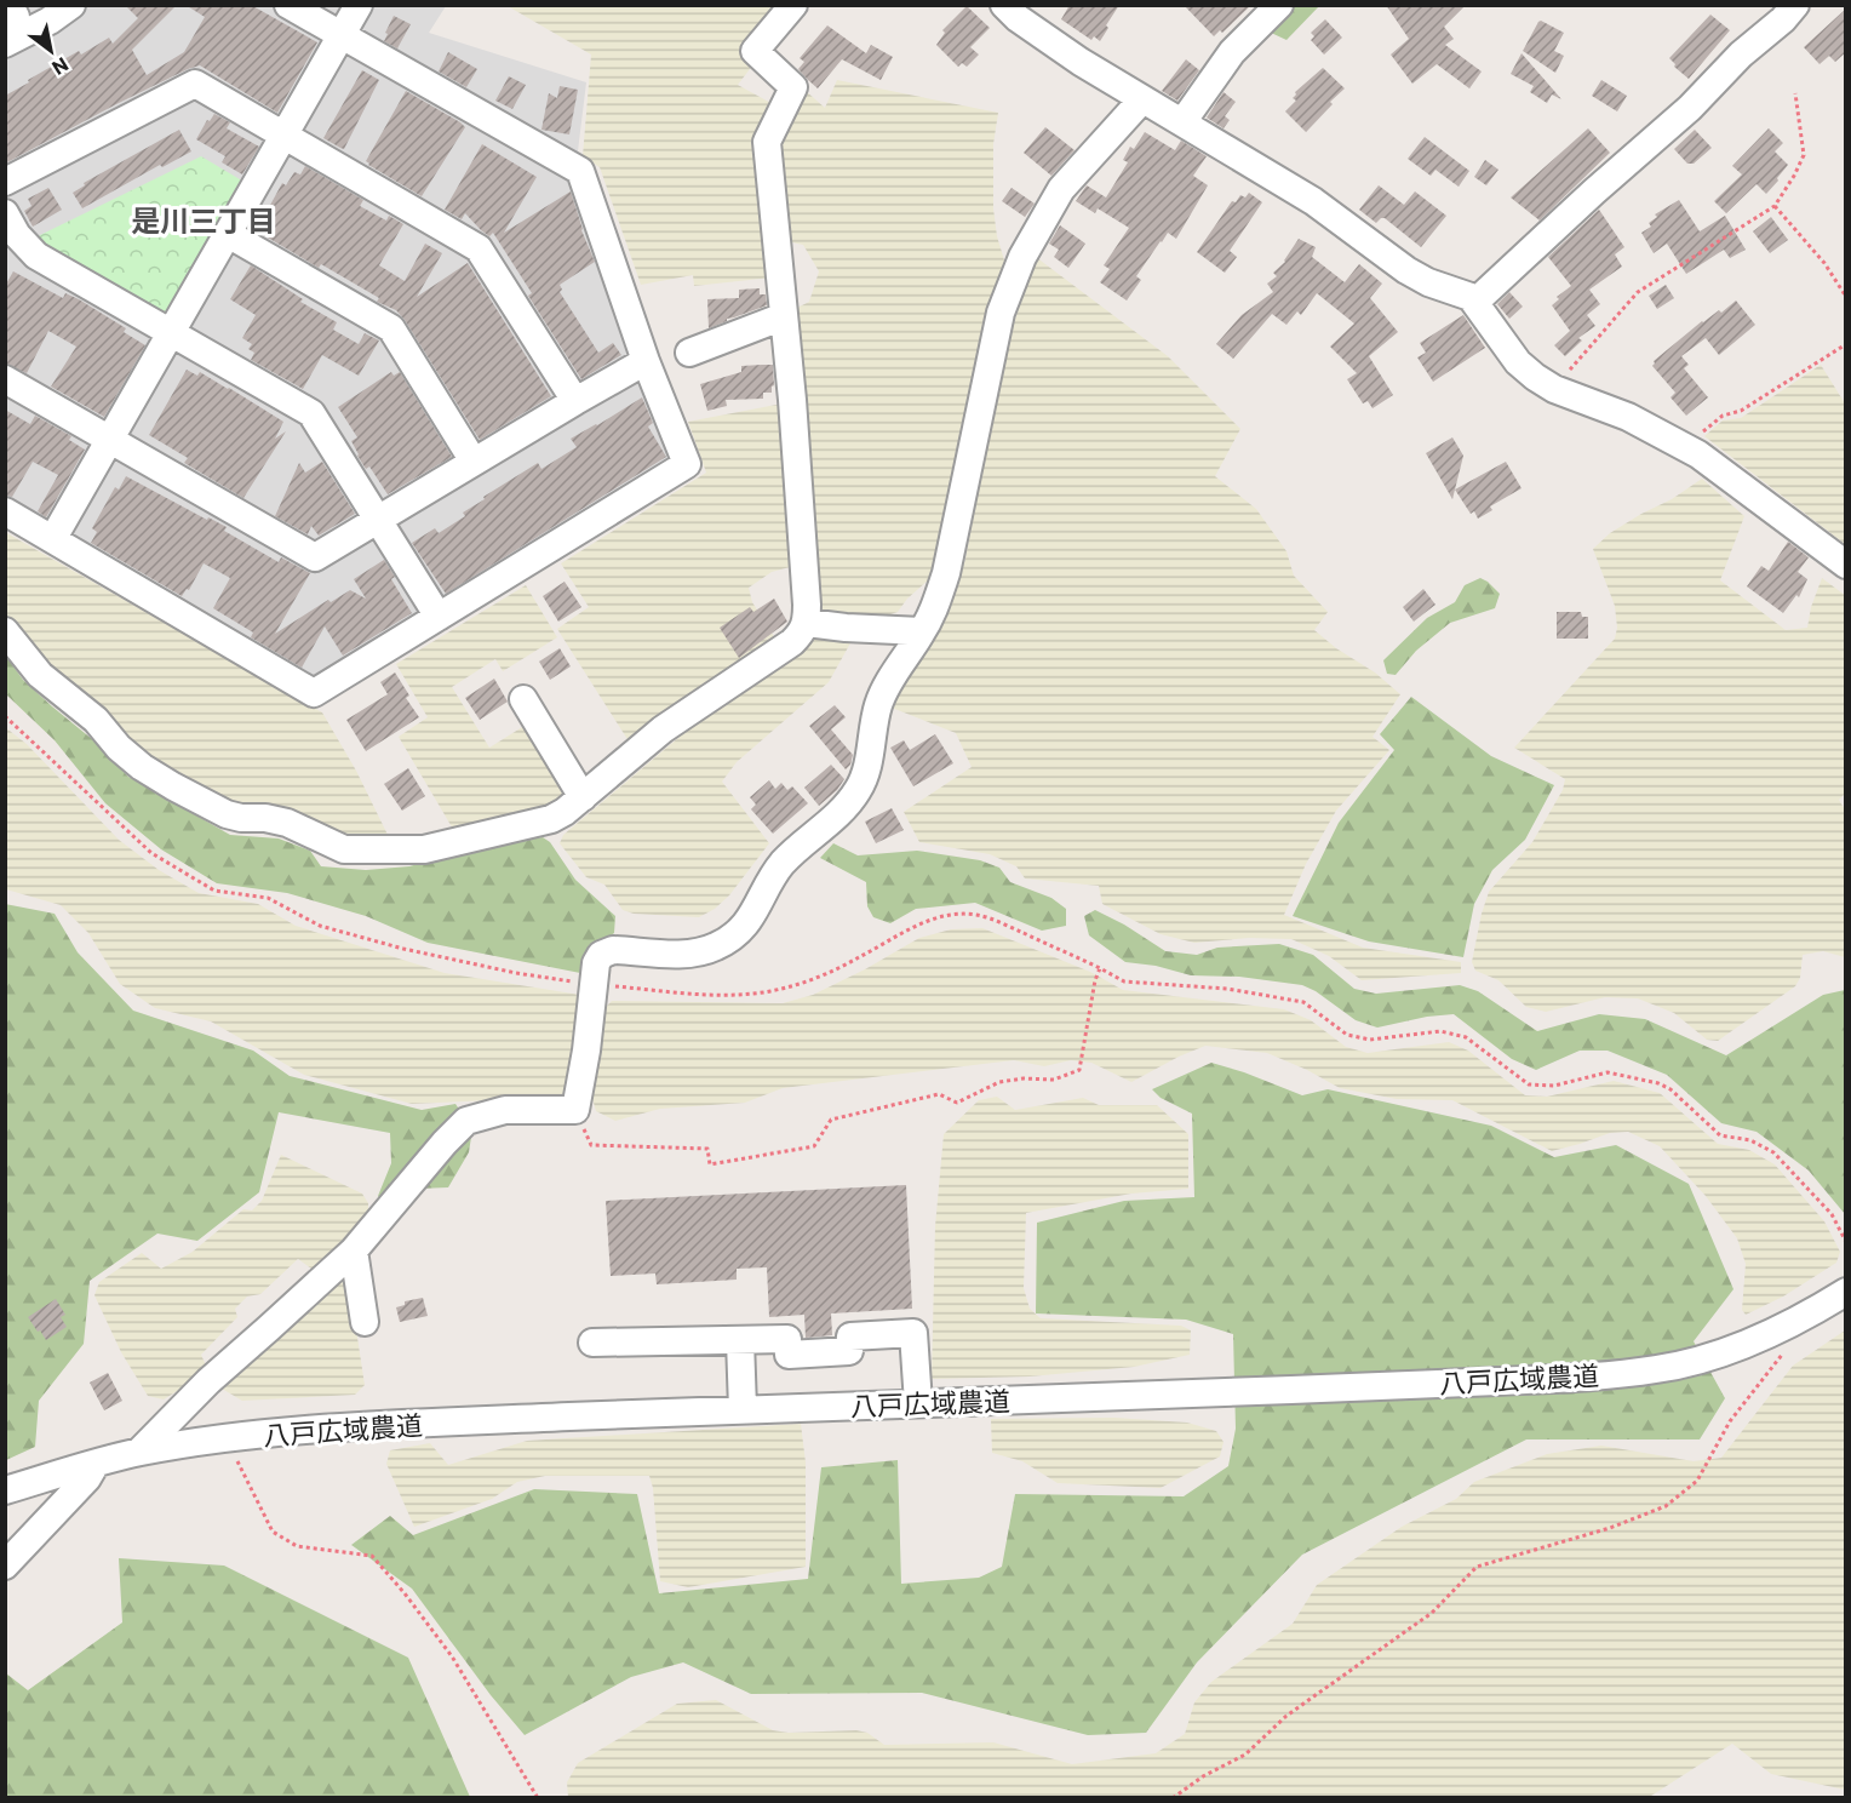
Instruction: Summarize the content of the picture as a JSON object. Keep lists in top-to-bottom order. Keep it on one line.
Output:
{"streets":{"street":["八戸広域農道"]},"districts":["是川三丁目"],"north":"bottom right"}
